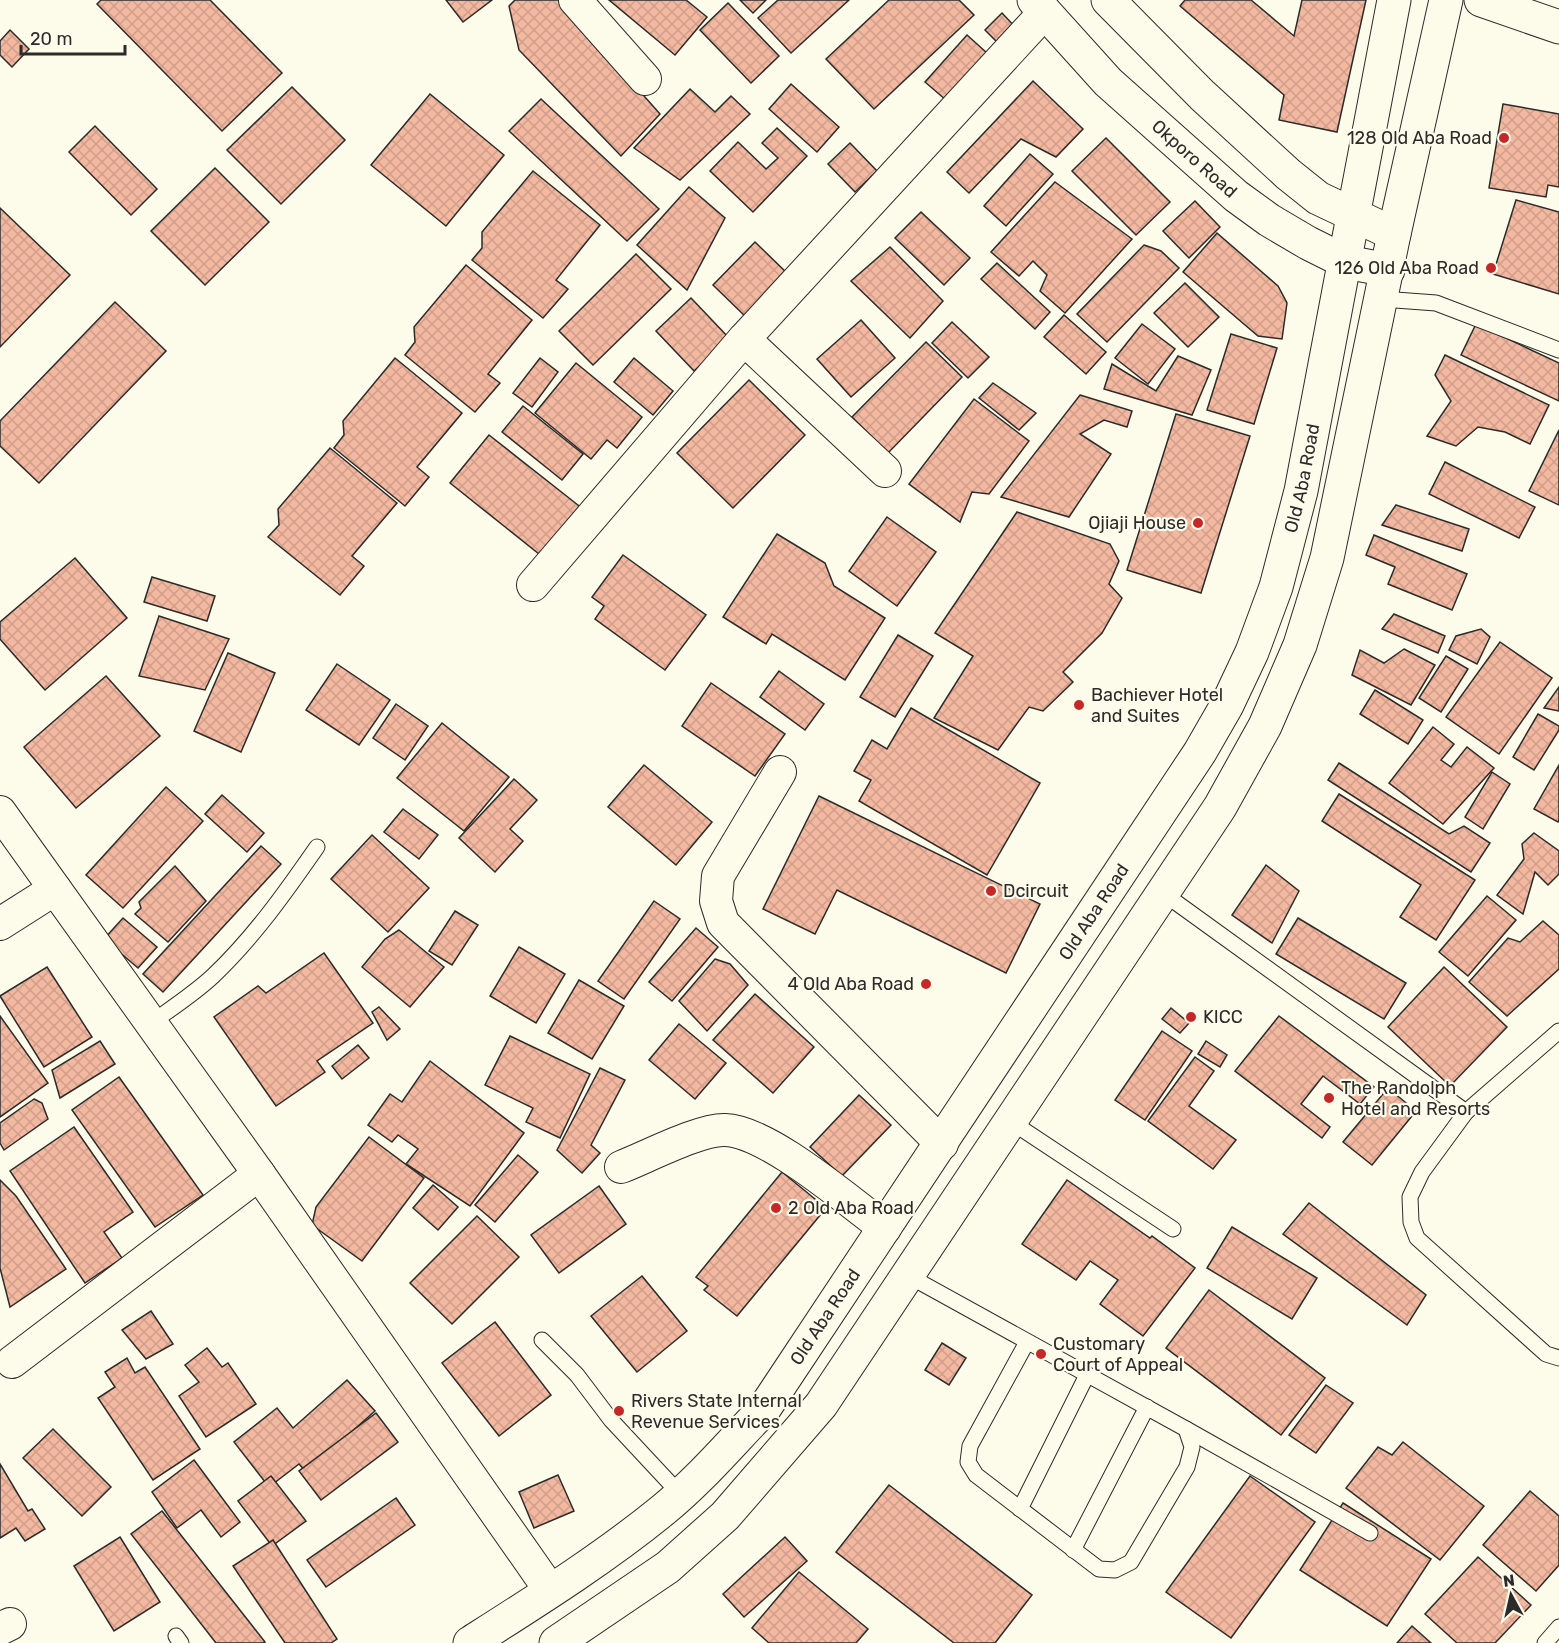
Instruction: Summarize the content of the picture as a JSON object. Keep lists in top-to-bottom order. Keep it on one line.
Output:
{"streets":{"main road":["Okporo Road","Old Aba Road"]},"crossings":[["Okporo Road","Old Aba Road"]],"places":["128 Old Aba Road","126 Old Aba Road","Ojiaji House","Bachiever Hotel and Suites","Dcircuit","4 Old Aba Road","KICC","The Randolph Hotel and Resorts","2 Old Aba Road","Customary Court of Appeal","Rivers State Internal Revenue Services"],"scale_bar":"20 m","north":"top"}
